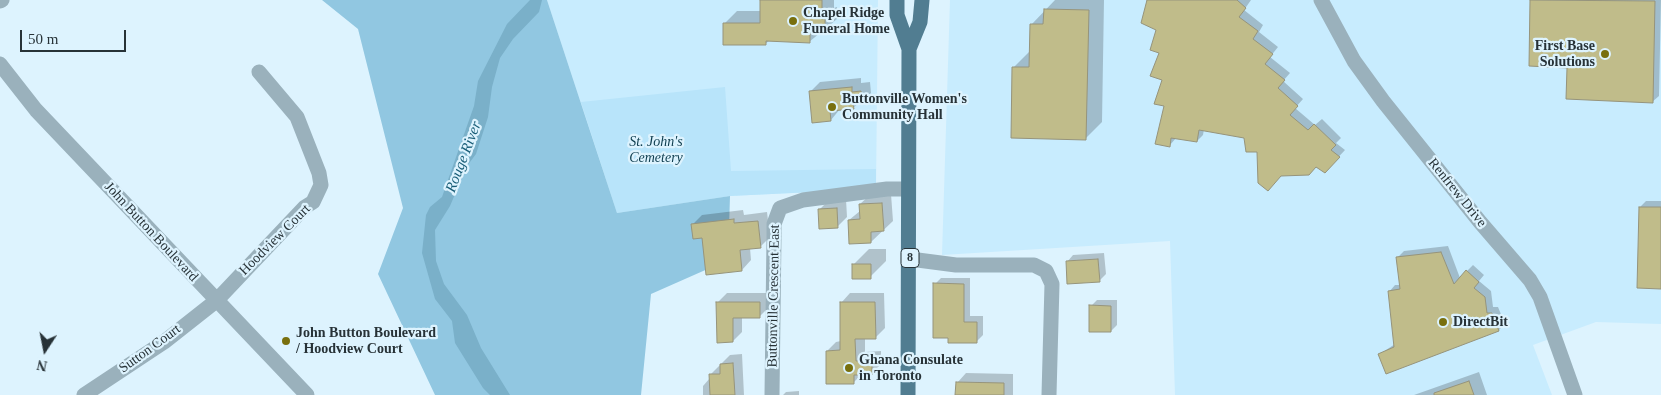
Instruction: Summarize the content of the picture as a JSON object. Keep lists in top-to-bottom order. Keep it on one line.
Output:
{"streets":{"main road":["8"],"street":["Renfrew Drive","John Button Boulevard","Hoodview Court","Buttonville Crescent East","Sutton Court"]},"crossings":[["John Button Boulevard","Hoodview Court"],["John Button Boulevard","Sutton Court"],["Hoodview Court","Sutton Court"],["8","Buttonville Crescent East"]],"water":["Rouge River"],"parks":["St. John's Cemetery"],"places":["Chapel Ridge Funeral Home","First Base Solutions","Buttonville Women's Community Hall","DirectBit","John Button Boulevard / Hoodview Court","Ghana Consulate in Toronto"],"scale_bar":"50 m","north":"bottom"}
